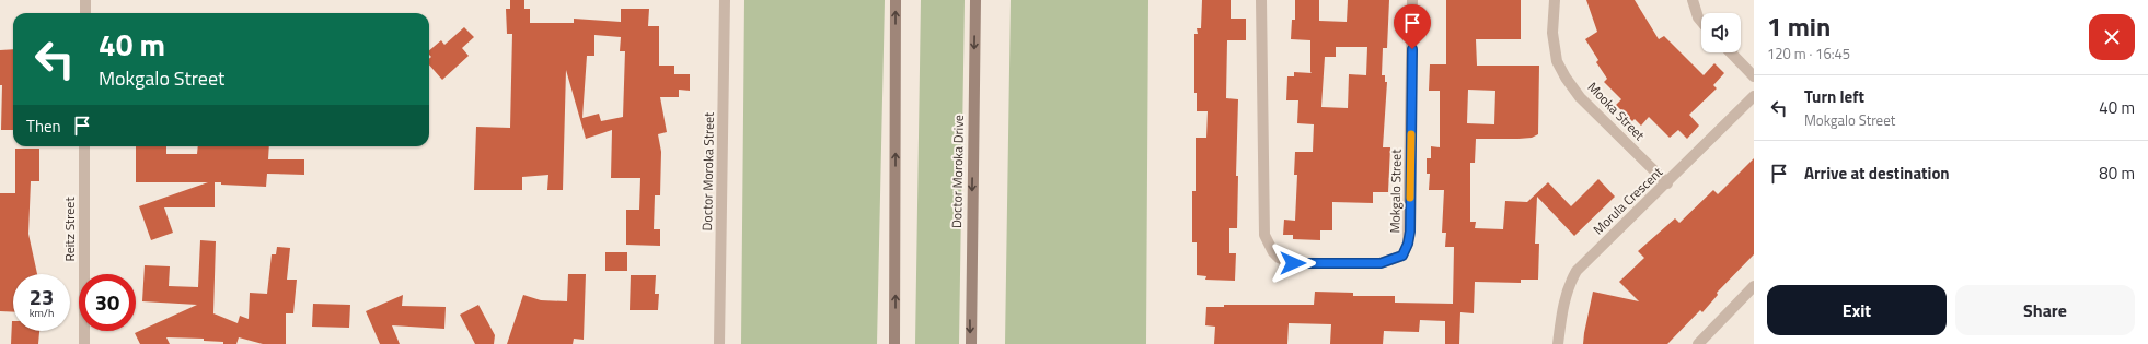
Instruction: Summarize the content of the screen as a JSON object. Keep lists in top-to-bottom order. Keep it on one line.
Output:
{"streets":{"street":["Mooka Street","Doctor Moroka Street","Doctor Moroka Drive","Mokgalo Street","Morula Crescent","Reitz Street"]},"crossings":[["Mooka Street","Morula Crescent"]],"page":{"heading":["1 min","120 m · 16:45"],"turn":["40 m","Mokgalo Street"],"list":[{"name":"Turn left","note":"Mokgalo Street","value":"40 m"},{"name":"Arrive at destination","value":"80 m"}],"then":"Then","speed":"23 km/h","limit":"30","buttons":["Exit","Share"]}}
